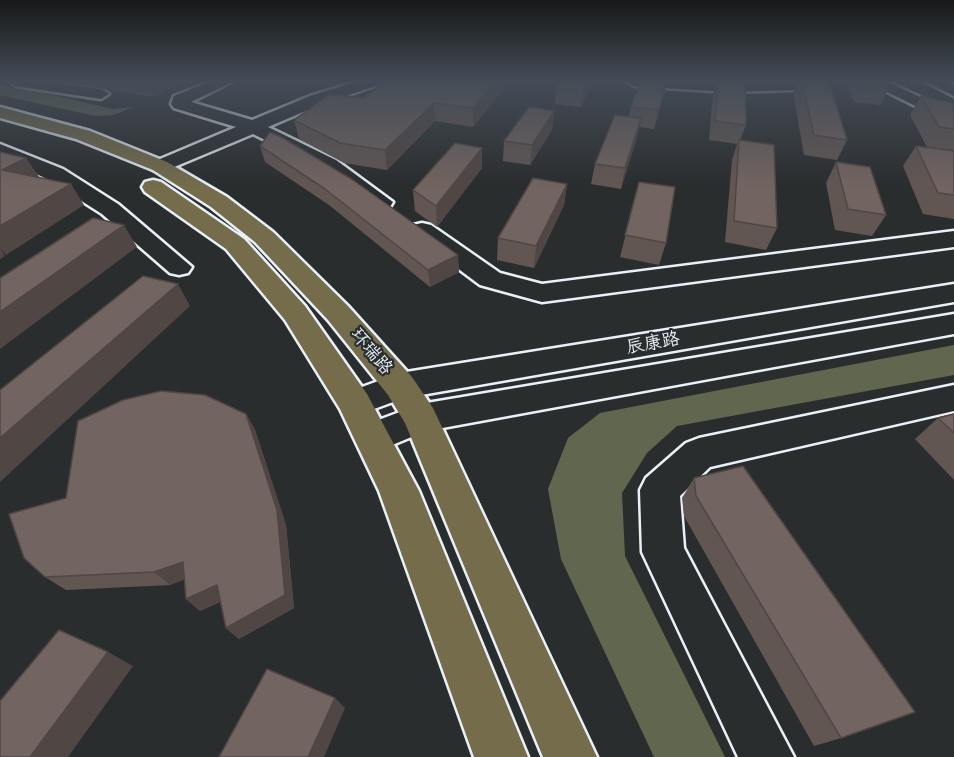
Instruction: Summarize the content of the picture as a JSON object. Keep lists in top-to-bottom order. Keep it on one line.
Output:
{"streets":{"main road":["环瑞路"],"street":["辰康路"]},"crossings":[["辰康路","环瑞路"]]}
